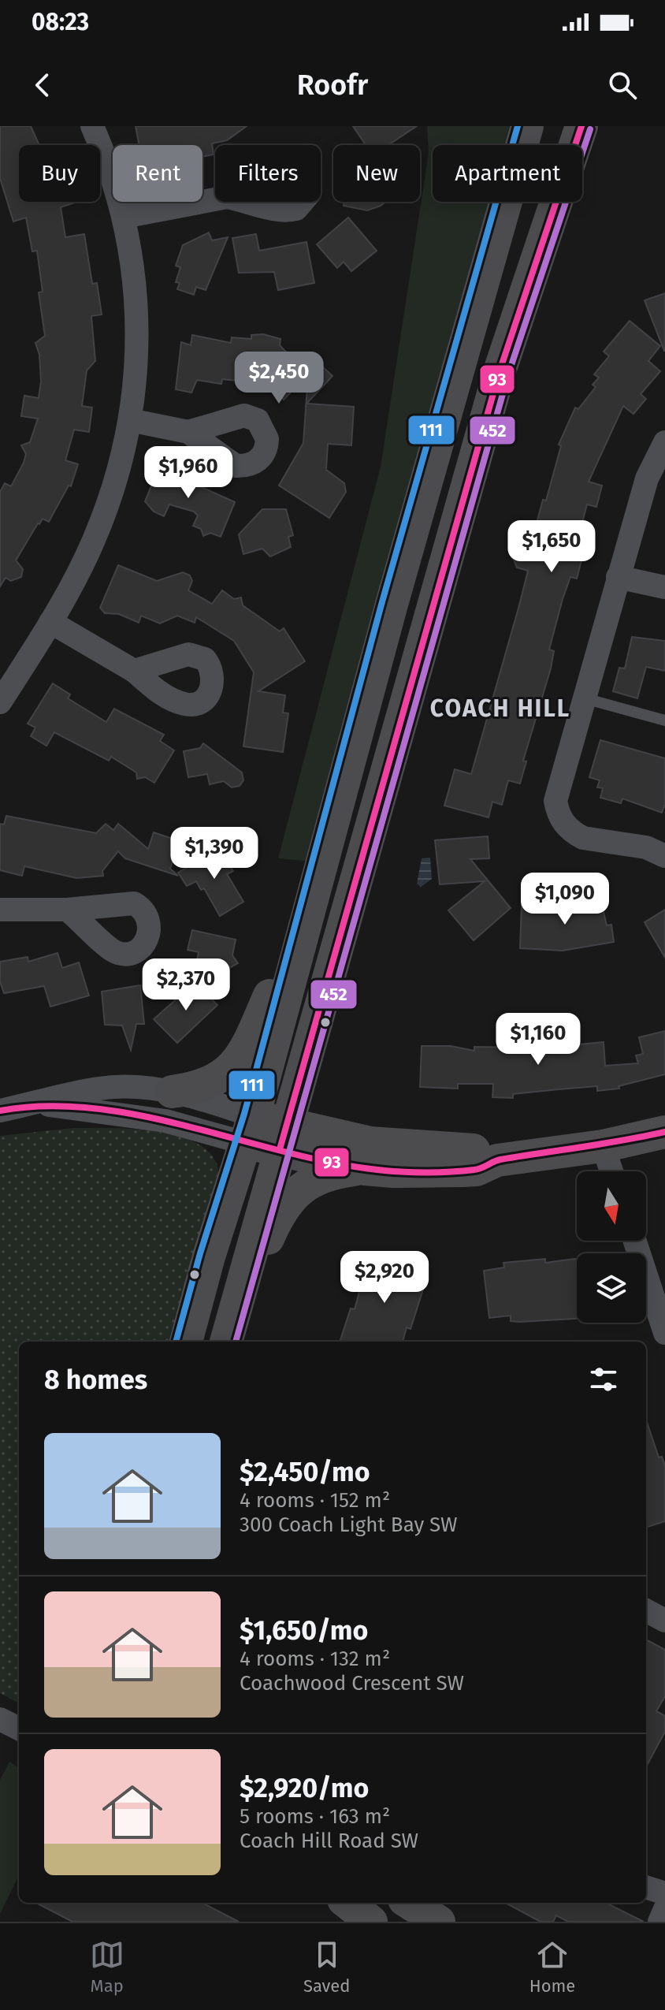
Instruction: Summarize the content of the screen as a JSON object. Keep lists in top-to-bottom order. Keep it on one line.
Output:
{"districts":["COACH HILL"],"lines":["transit line 93","transit line 111","transit line 452"],"north":"bottom","page":{"status":"08:23","header":"Roofr","chip":["Buy","Rent","Filters","New","Apartment"],"price":["$2,450","$1,960","$1,650","$1,390","$1,090","$2,370","$1,160","$2,920"],"heading":"8 homes","list":[{"name":"$2,450/mo","note":"4 rooms · 152 m² · 300 Coach Light Bay SW"},{"name":"$1,650/mo","note":"4 rooms · 132 m² · Coachwood Crescent SW"},{"name":"$2,920/mo","note":"5 rooms · 163 m² · Coach Hill Road SW"}],"tabs":["Map","Saved","Home"]}}
